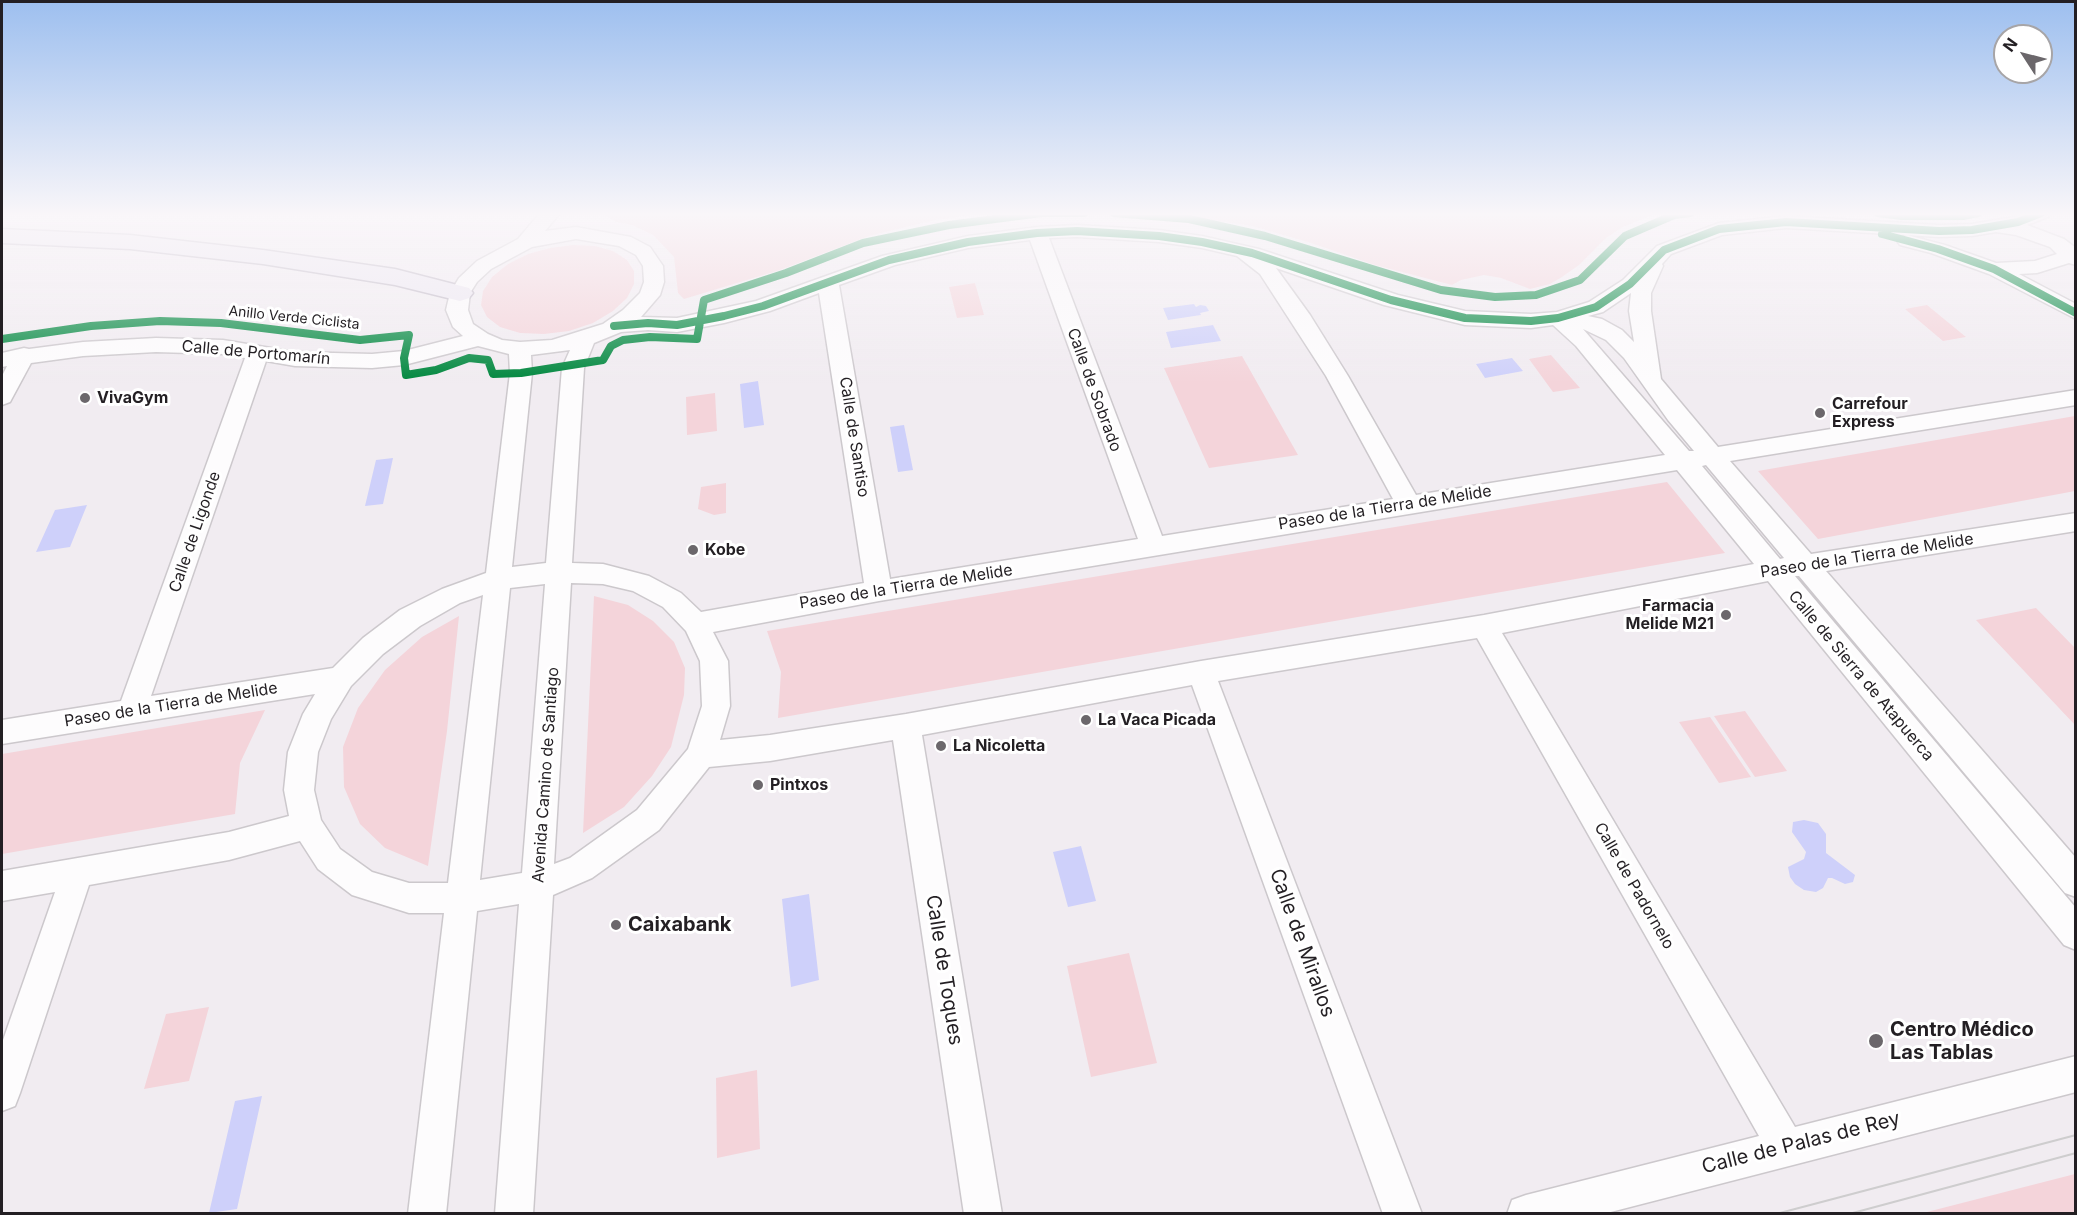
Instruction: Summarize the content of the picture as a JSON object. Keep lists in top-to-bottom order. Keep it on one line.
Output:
{"streets":{"street":["Calle de Portomarín","Calle de Sobrado","Calle de Santiso","Paseo de la Tierra de Melide","Calle de Ligonde","Calle de Sierra de Atapuerca","Avenida Camino de Santiago","Calle de Padornelo","Calle de Mirallos","Calle de Toques","Calle de Palas de Rey"],"cycle path":["Anillo Verde Ciclista"]},"crossings":[["Calle de Portomarín","Calle de Ligonde"],["Calle de Sobrado","Paseo de la Tierra de Melide"],["Calle de Santiso","Paseo de la Tierra de Melide"],["Paseo de la Tierra de Melide","Calle de Ligonde"],["Paseo de la Tierra de Melide","Calle de Sierra de Atapuerca"],["Paseo de la Tierra de Melide","Calle de Padornelo"],["Paseo de la Tierra de Melide","Calle de Mirallos"],["Paseo de la Tierra de Melide","Calle de Toques"],["Calle de Padornelo","Calle de Palas de Rey"]],"places":["VivaGym","Carrefour Express","Kobe","Farmacia Melide M21","La Vaca Picada","La Nicoletta","Pintxos","Caixabank","Centro Médico Las Tablas"],"north":"top left"}
